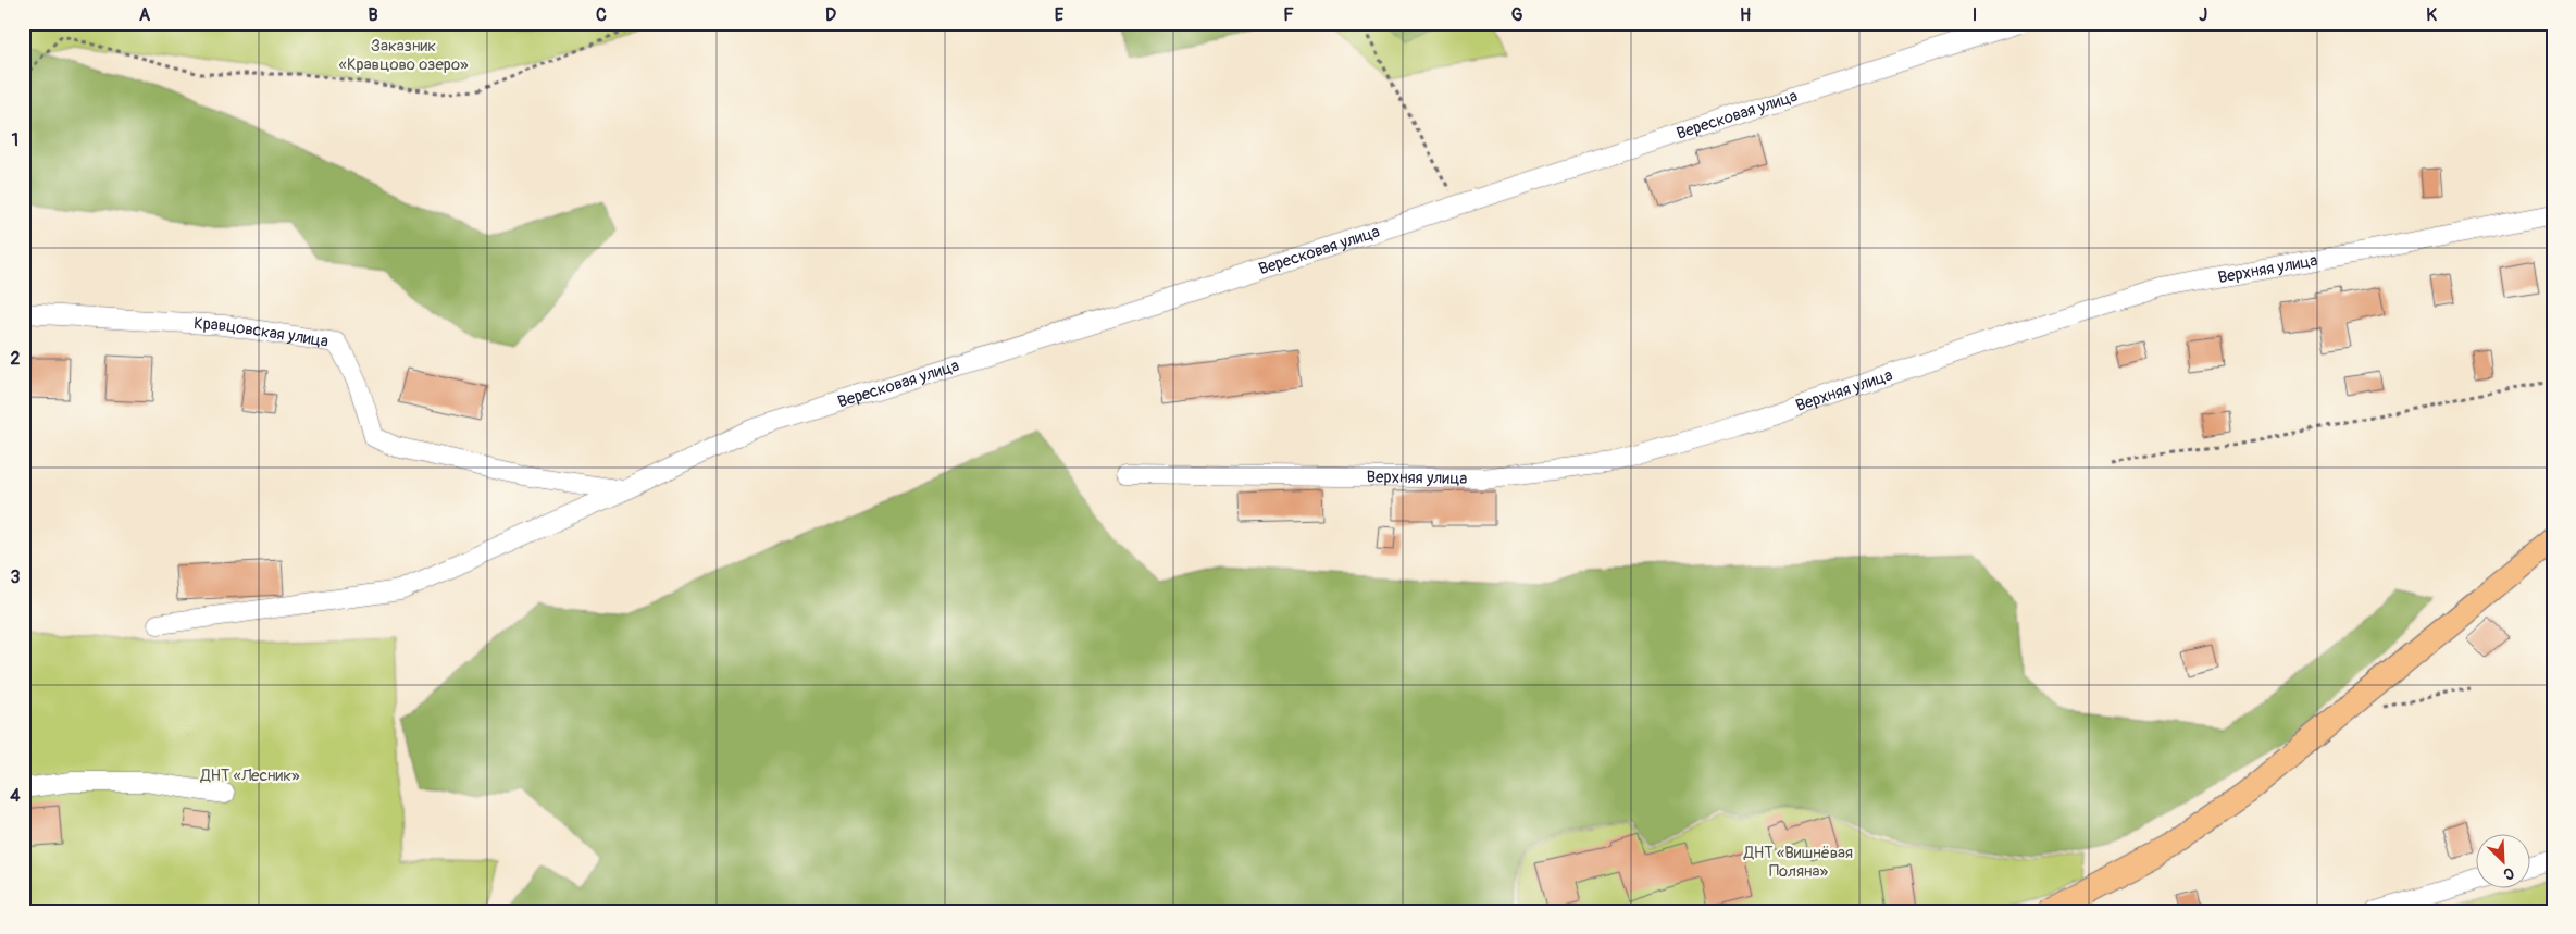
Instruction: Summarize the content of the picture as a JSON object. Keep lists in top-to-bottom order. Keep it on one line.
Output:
{"streets":{"street":["Вересковая улица","Верхняя улица","Кравцовская улица"]},"crossings":[["Вересковая улица","Кравцовская улица"]],"parks":["Заказник «Кравцово озеро»","ДНТ «Лесник»","ДНТ «Вишнёвая Поляна»"],"north":"bottom right","grid":{"columns":["A","B","C","D","E","F","G","H","I","J","K"],"rows":["1","2","3","4"]}}
